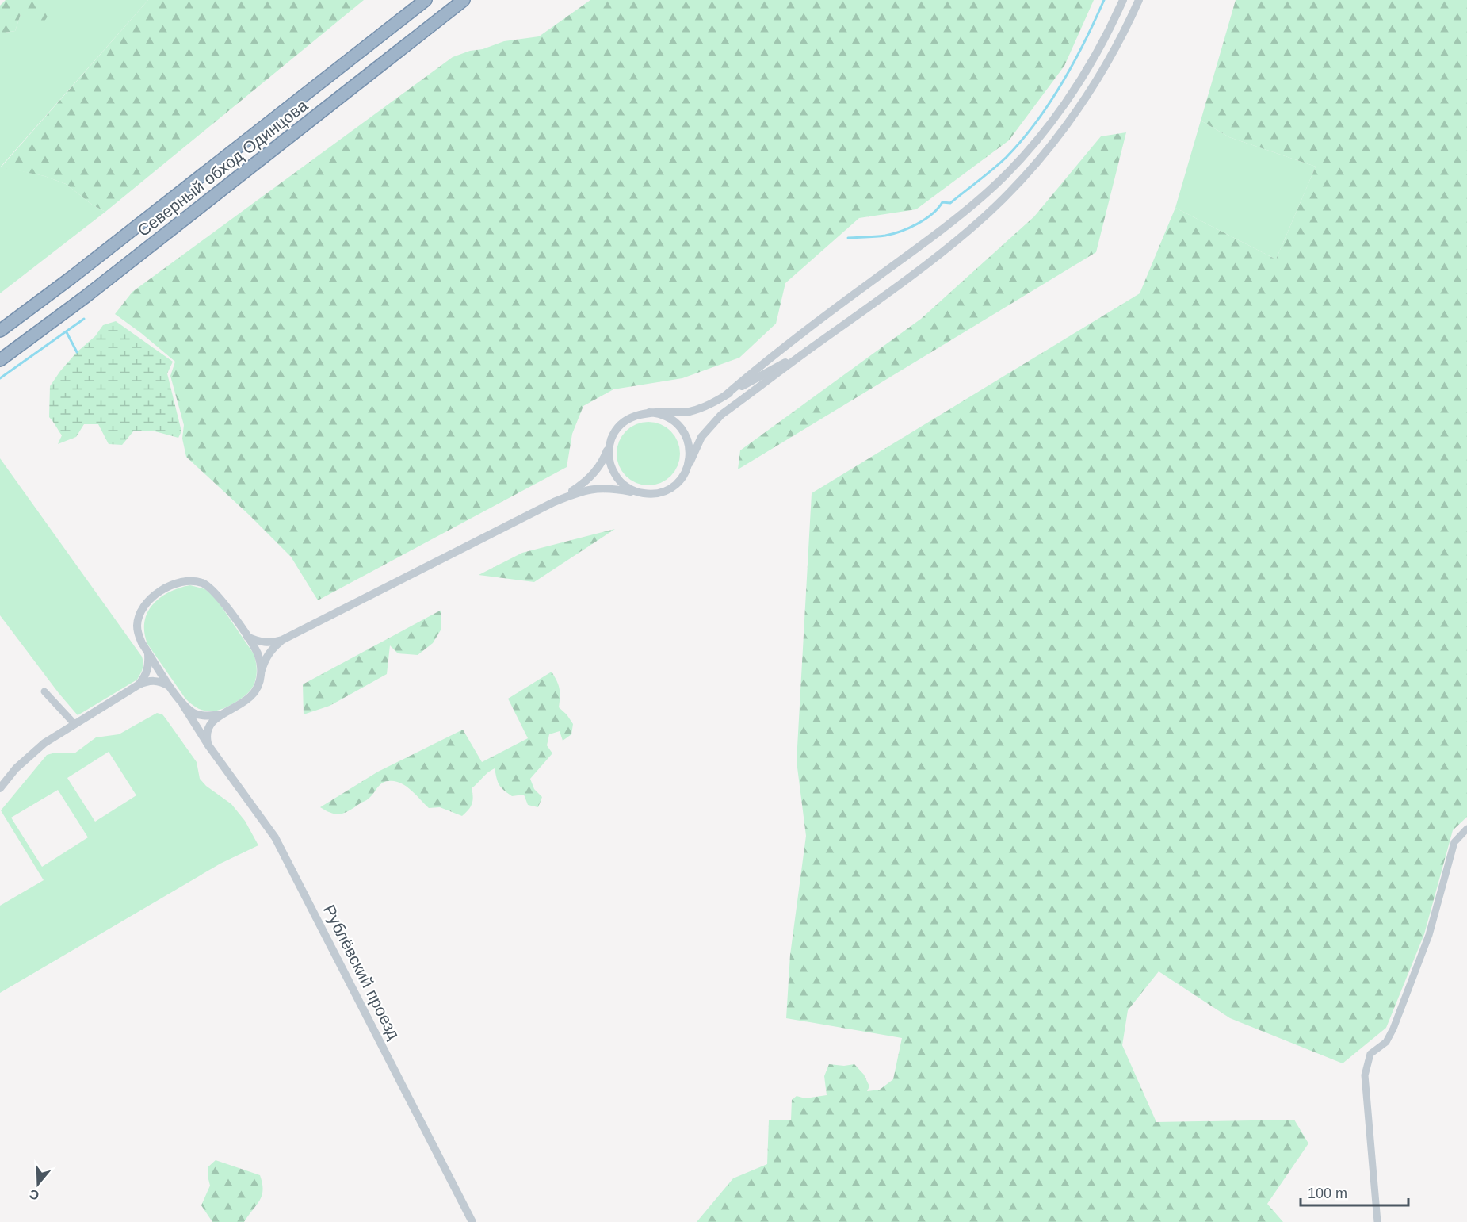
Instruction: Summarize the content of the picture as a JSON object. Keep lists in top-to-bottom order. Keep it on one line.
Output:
{"streets":{"highway":["Северный обход Одинцова"],"street":["Рублёвский проезд"]},"scale_bar":"100 m","north":"bottom"}
